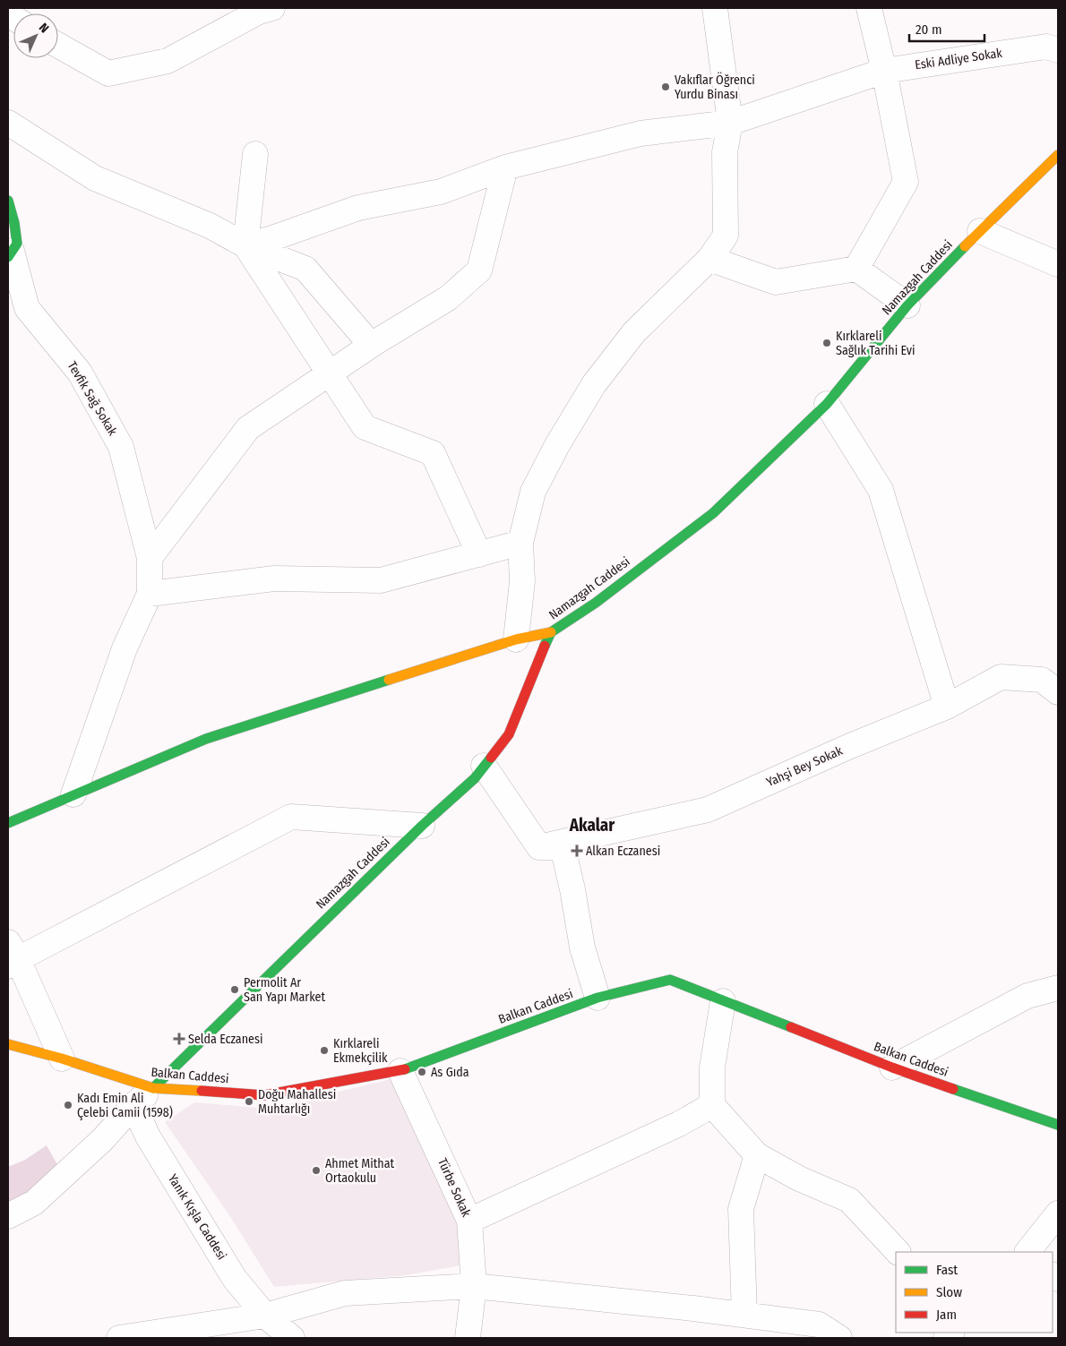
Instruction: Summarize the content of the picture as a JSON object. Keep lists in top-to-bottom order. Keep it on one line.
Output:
{"streets":{"street":["Eski Adliye Sokak","Namazgah Caddesi","Tevfik Sağ Sokak","Yahşi Bey Sokak","Balkan Caddesi","Türbe Sokak","Yanık Kışla Caddesi"]},"crossings":[["Namazgah Caddesi","Balkan Caddesi"],["Balkan Caddesi","Türbe Sokak"]],"districts":["Akalar"],"places":{"other":["Vakıflar Öğrenci Yurdu Binası","Kırklareli Sağlık Tarihi Evi","Permolit Ar San Yapı Market","Kırklareli Ekmekçilik","As Gıda","Doğu Mahallesi Muhtarlığı","Kadı Emin Ali Çelebi Camii (1598)","Ahmet Mithat Ortaokulu"],"health":["Alkan Eczanesi","Selda Eczanesi"]},"legend":["Fast","Slow","Jam"],"scale_bar":"20 m","north":"top right"}
